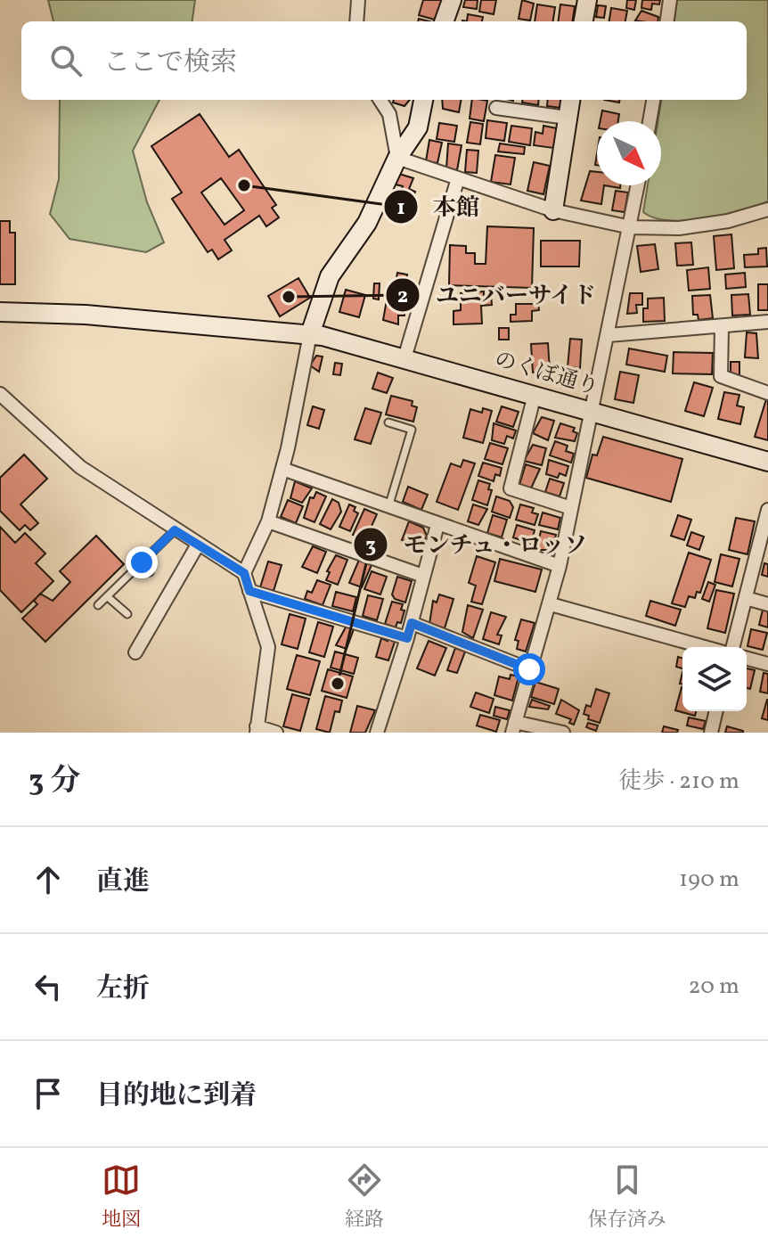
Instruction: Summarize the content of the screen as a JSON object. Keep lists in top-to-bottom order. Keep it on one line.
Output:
{"streets":{"street":["のくぼ通り"]},"places":["本館","ユニバーサイド","モンチュ・ロッソ"],"north":"bottom right","page":{"search":"ここで検索","heading":["3 分","徒歩 · 210 m"],"list":[["直進","190 m"],["左折","20 m"],"目的地に到着"],"nav":["地図","経路","保存済み"]}}
